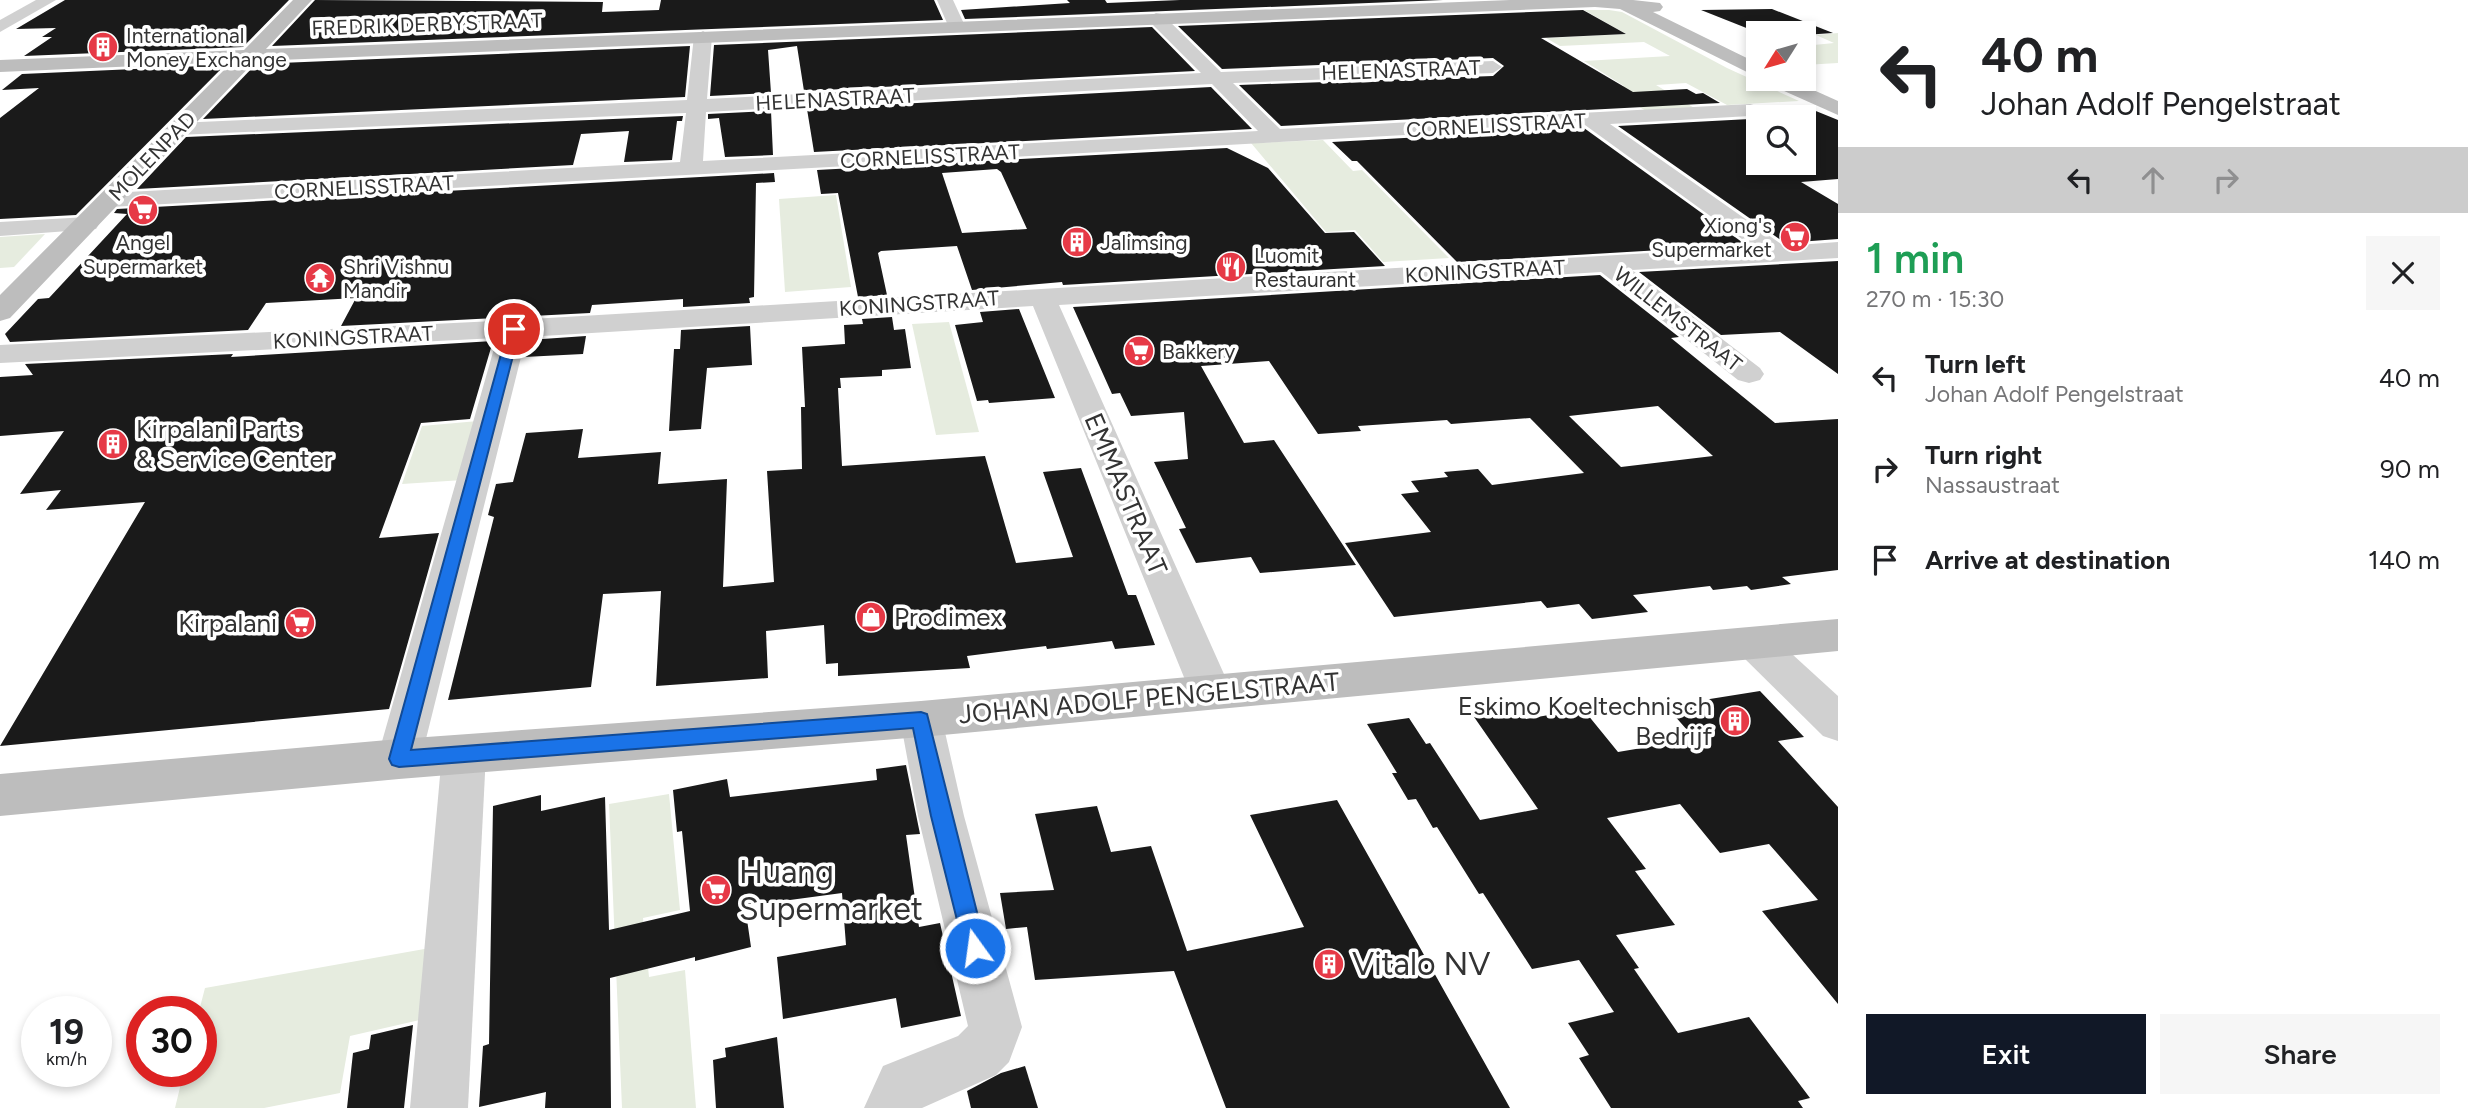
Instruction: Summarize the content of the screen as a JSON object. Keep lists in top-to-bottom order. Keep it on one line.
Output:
{"streets":{"main road":["FREDRIK DERBYSTRAAT","MOLENPAD","JOHAN ADOLF PENGELSTRAAT"],"street":["HELENASTRAAT","CORNELISSTRAAT","KONINGSTRAAT","WILLEMSTRAAT","EMMASTRAAT"]},"crossings":[["FREDRIK DERBYSTRAAT","MOLENPAD"],["HELENASTRAAT","MOLENPAD"],["CORNELISSTRAAT","MOLENPAD"],["KONINGSTRAAT","WILLEMSTRAAT"],["KONINGSTRAAT","EMMASTRAAT"],["EMMASTRAAT","JOHAN ADOLF PENGELSTRAAT"]],"places":{"building":["International Money Exchange","Jalimsing","Kirpalani Parts & Service Center","Eskimo Koeltechnisch Bedrijf","Vitalo NV"],"supermarket":["Angel Supermarket","Xiong's Supermarket","Bakkery","Kirpalani","Huang Supermarket"],"restaurant":["Luomit Restaurant"],"temple":["Shri Vishnu Mandir"],"shop":["Prodimex"]},"north":"bottom left","page":{"turn":["40 m","Johan Adolf Pengelstraat"],"heading":["1 min","270 m · 15:30"],"list":[{"name":"Turn left","note":"Johan Adolf Pengelstraat","value":"40 m"},{"name":"Turn right","note":"Nassaustraat","value":"90 m"},{"name":"Arrive at destination","value":"140 m"}],"speed":"19 km/h","limit":"30","buttons":["Exit","Share"]}}
